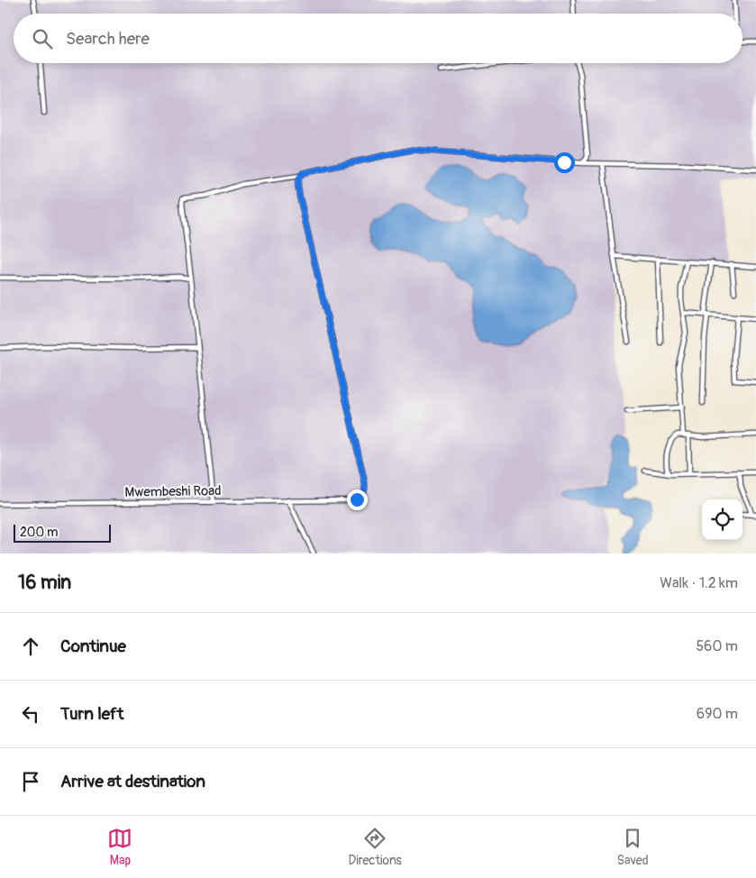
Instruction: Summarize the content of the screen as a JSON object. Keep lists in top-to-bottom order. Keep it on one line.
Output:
{"streets":{"street":["Mwembeshi Road"]},"scale_bar":"200 m","page":{"search":"Search here","scale":"200 m","heading":["16 min","Walk · 1.2 km"],"list":[["Continue","560 m"],["Turn left","690 m"],"Arrive at destination"],"nav":["Map","Directions","Saved"]}}
